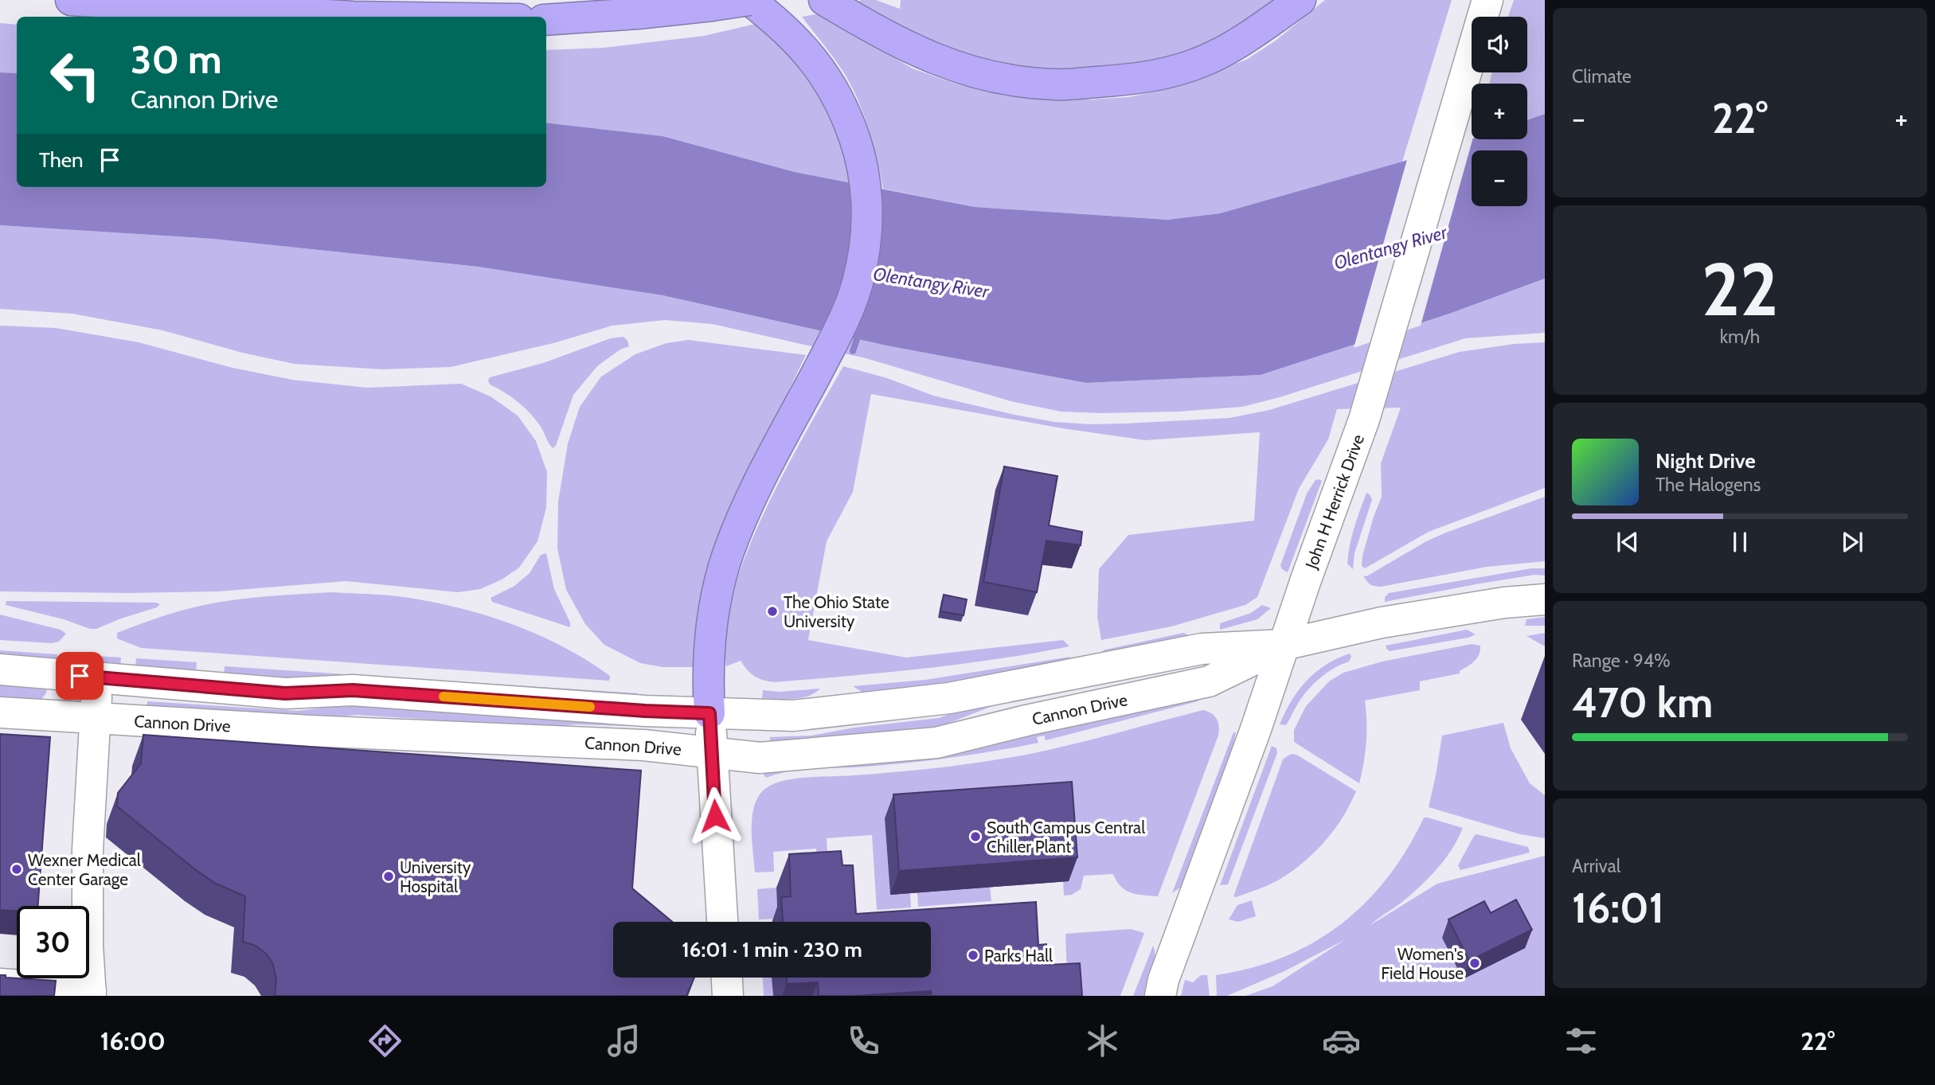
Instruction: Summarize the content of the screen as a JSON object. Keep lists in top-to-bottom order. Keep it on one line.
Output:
{"streets":{"street":["John H Herrick Drive","Cannon Drive"]},"crossings":[["John H Herrick Drive","Cannon Drive"]],"water":["Olentangy River"],"places":["The Ohio State University","South Campus Central Chiller Plant","Wexner Medical Center Garage","University Hospital","Parks Hall","Women's Field House"],"page":{"tile":["Climate",["22","km/h"],["Range · 94%","470 km"],["Arrival","16:01"]],"map_buttons":["+","−"],"turn":["30 m","Cannon Drive"],"heat":["−","22°","+"],"then":"Then","song":["Night Drive","The Halogens"],"limit":"30","trip":"16:01 · 1 min · 230 m","tabs":["16:00","22°"]}}
